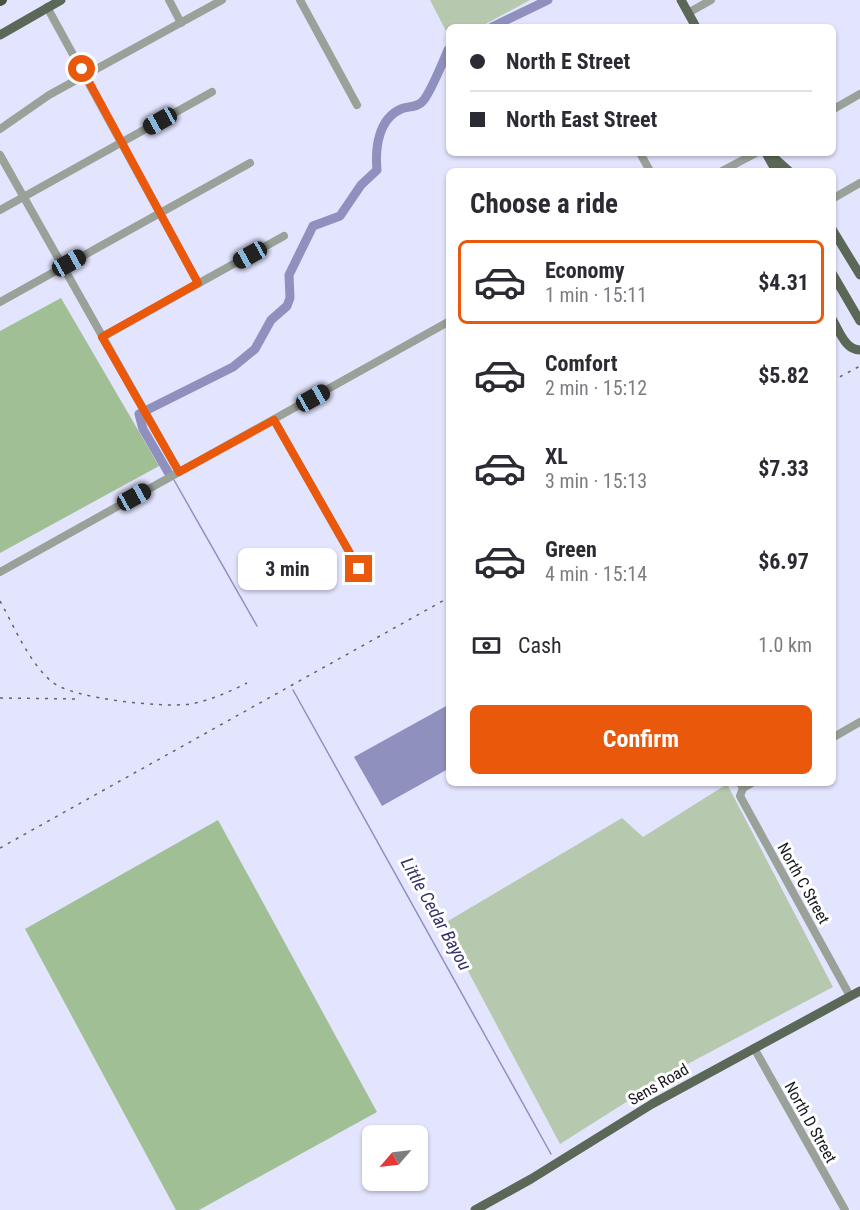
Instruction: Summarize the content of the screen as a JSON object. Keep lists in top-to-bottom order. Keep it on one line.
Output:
{"streets":{"main road":["Sens Road"],"street":["North C Street","North D Street"]},"crossings":[["North C Street","Sens Road"],["Sens Road","North D Street"]],"water":["Little Cedar Bayou"],"north":"bottom left","page":{"banner":["North E Street","North East Street"],"heading":"Choose a ride","list":[{"name":"Economy","note":"1 min · 15:11","value":"$4.31"},{"name":"Comfort","note":"2 min · 15:12","value":"$5.82"},{"name":"XL","note":"3 min · 15:13","value":"$7.33"},{"name":"Green","note":"4 min · 15:14","value":"$6.97"}],"bubble":"3 min","pay":["Cash","1.0 km"],"buttons":"Confirm"}}
